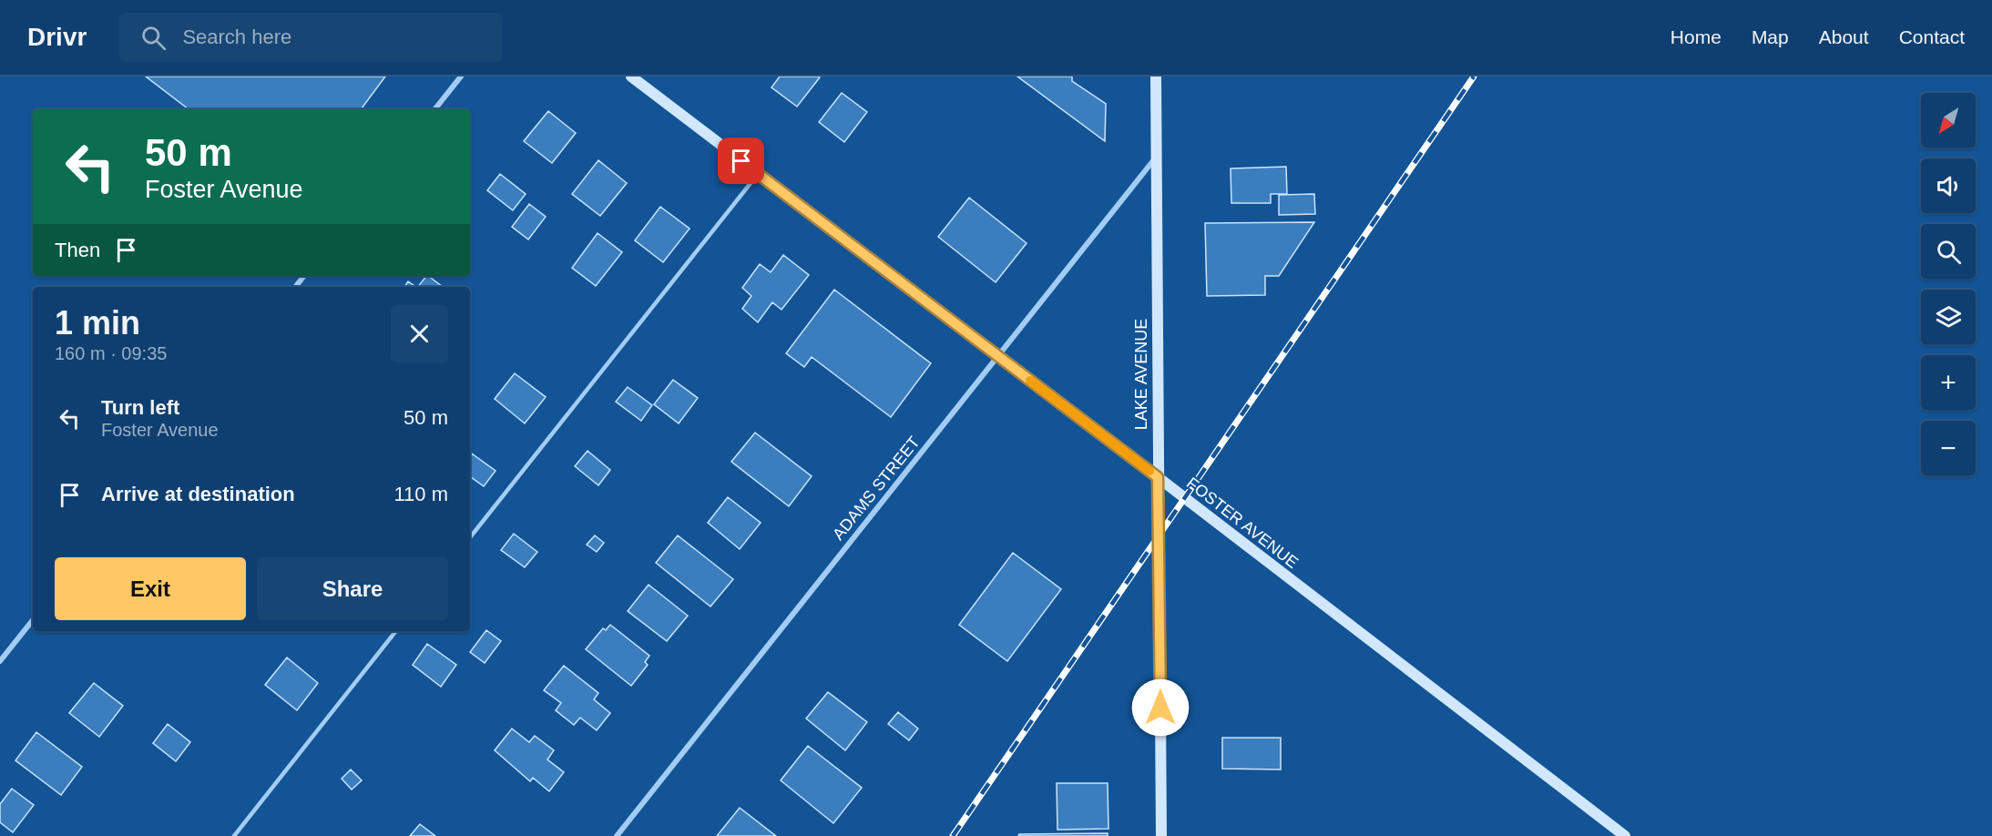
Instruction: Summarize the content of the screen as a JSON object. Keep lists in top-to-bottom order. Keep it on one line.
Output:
{"streets":{"street":["LAKE AVENUE","ADAMS STREET","FOSTER AVENUE"]},"crossings":[["LAKE AVENUE","ADAMS STREET"],["LAKE AVENUE","FOSTER AVENUE"],["ADAMS STREET","FOSTER AVENUE"]],"north":"bottom left","page":{"header":"Drivr","search":"Search here","nav":["Home","Map","About","Contact"],"map_buttons":["+","−"],"turn":["50 m","Foster Avenue"],"then":"Then","heading":["1 min","160 m · 09:35"],"list":[{"name":"Turn left","note":"Foster Avenue","value":"50 m"},{"name":"Arrive at destination","value":"110 m"}],"buttons":["Exit","Share"]}}
